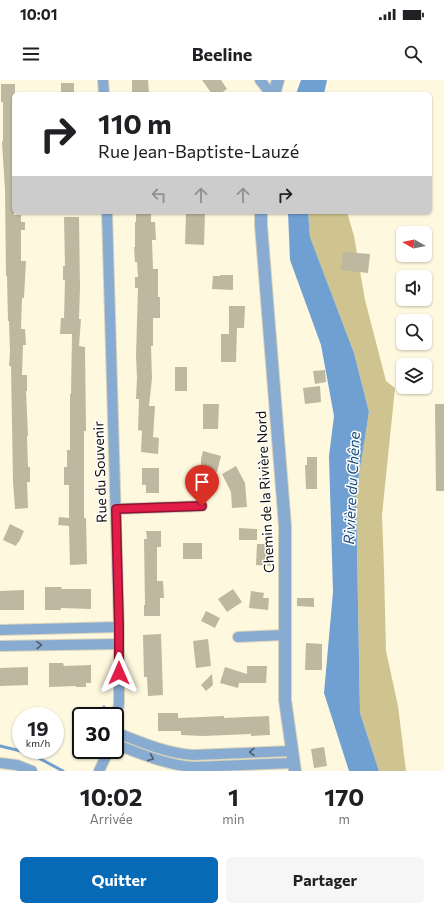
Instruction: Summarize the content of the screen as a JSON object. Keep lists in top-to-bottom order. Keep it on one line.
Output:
{"streets":{"street":["Rue du Souvenir","Chemin de la Rivière Nord"]},"water":["Rivière du Chêne"],"north":"left","page":{"status":"10:01","header":"Beeline","turn":["110 m","Rue Jean-Baptiste-Lauzé"],"speed":"19 km/h","limit":"30","eta":["10:02","Arrivée","1","min","170","m"],"buttons":["Quitter","Partager"]}}
